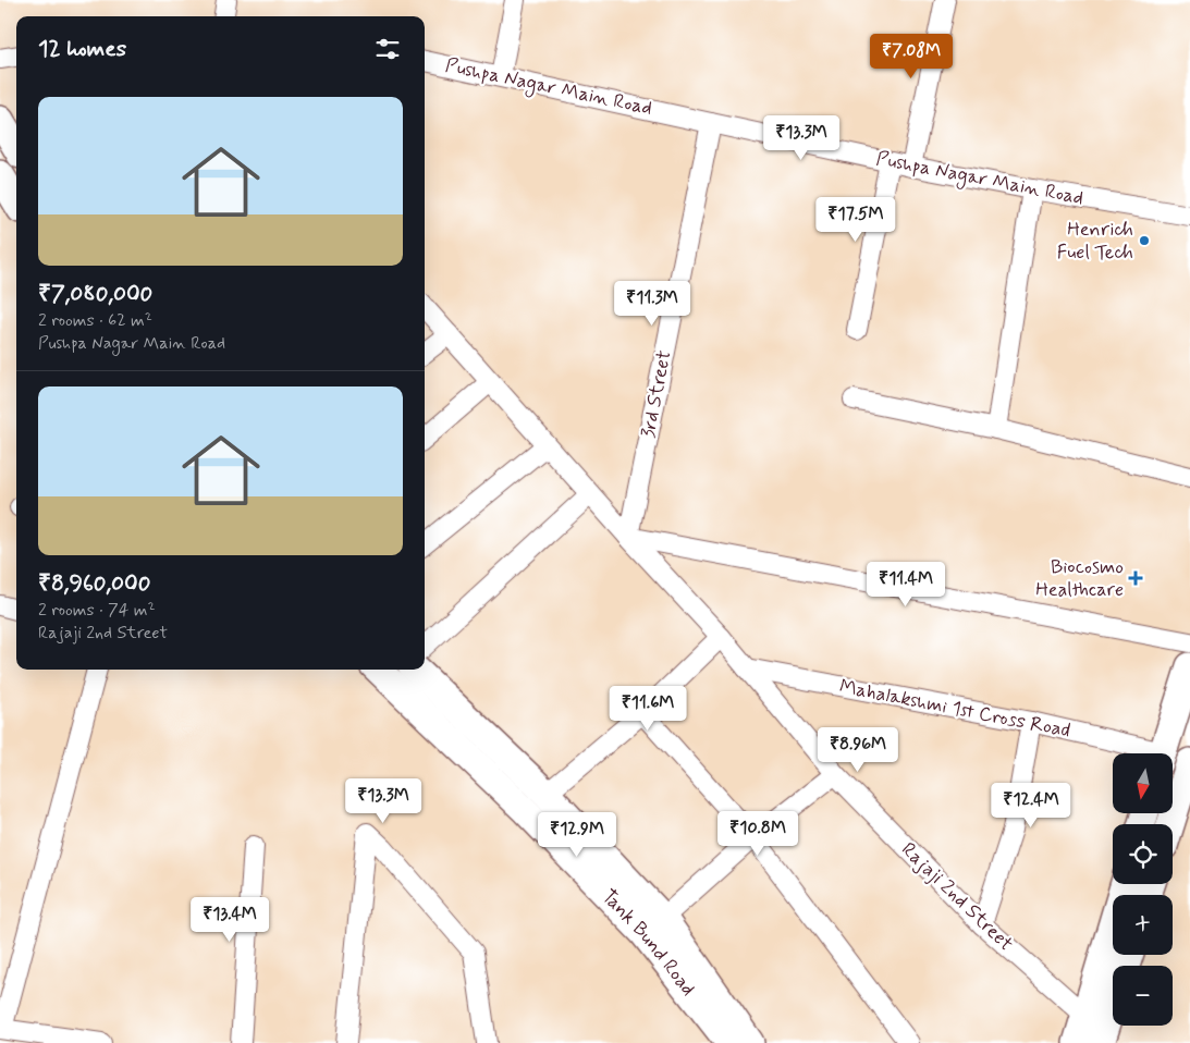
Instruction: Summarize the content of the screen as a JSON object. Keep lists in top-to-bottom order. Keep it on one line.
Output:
{"streets":{"main road":["Tank Bund Road"],"street":["Pushpa Nagar Main Road","3rd Street","Mahalakshmi 1st Cross Road","Rajaji 2nd Street"]},"crossings":[["Pushpa Nagar Main Road","3rd Street"],["3rd Street","Rajaji 2nd Street"],["Mahalakshmi 1st Cross Road","Rajaji 2nd Street"]],"places":{"other":["Henrich Fuel Tech"],"health":["Biocosmo Healthcare"]},"north":"bottom","page":{"heading":"12 homes","price":["₹7.08M","₹13.3M","₹17.5M","₹11.3M","₹11.4M","₹11.6M","₹8.96M","₹13.3M","₹12.4M","₹10.8M","₹12.9M","₹13.4M"],"list":[{"name":"₹7,080,000","note":"2 rooms · 62 m² · Pushpa Nagar Main Road"},{"name":"₹8,960,000","note":"2 rooms · 74 m² · Rajaji 2nd Street"}],"map_buttons":["+","−"]}}
